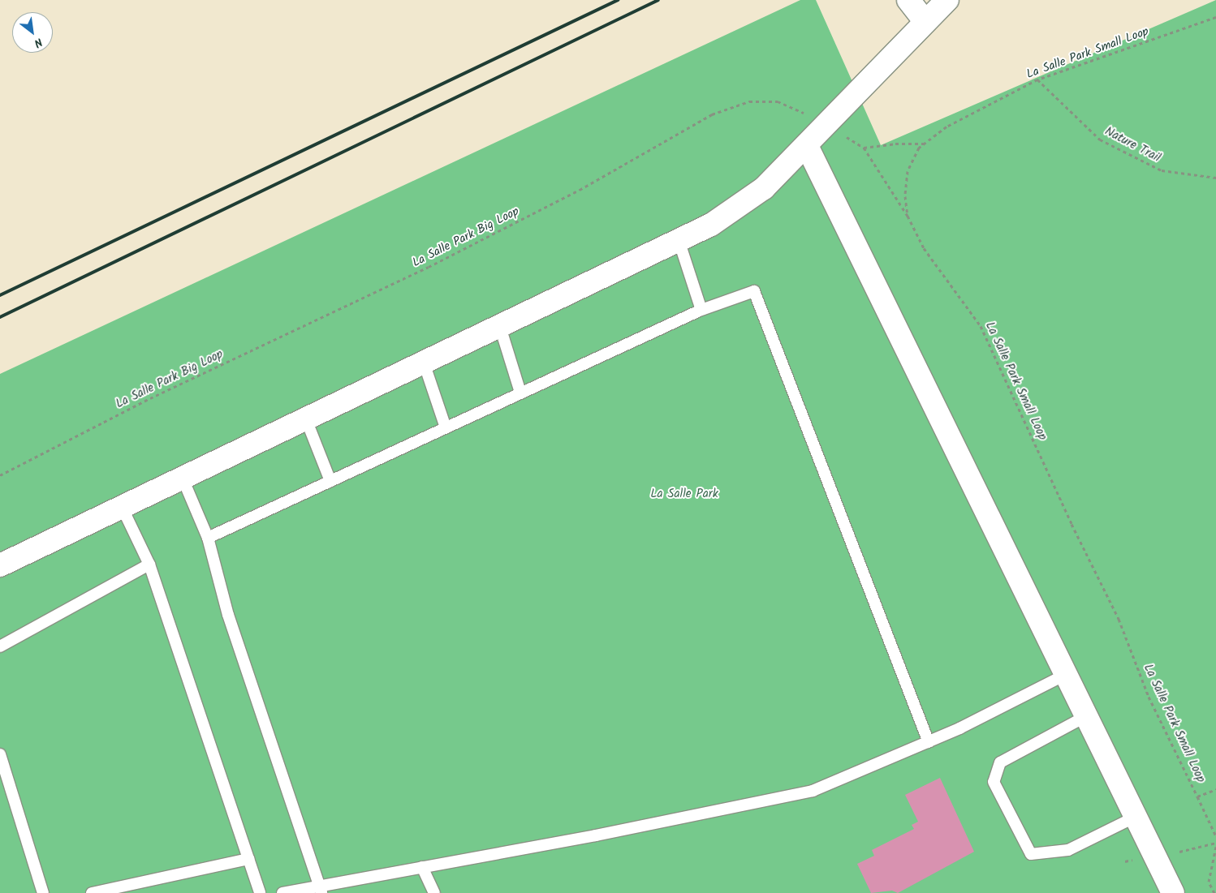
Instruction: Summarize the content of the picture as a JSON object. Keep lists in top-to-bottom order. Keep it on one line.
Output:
{"streets":{"path":["La Salle Park Small Loop","Nature Trail","La Salle Park Big Loop"]},"crossings":[["La Salle Park Small Loop","Nature Trail"],["La Salle Park Small Loop","La Salle Park Big Loop"]],"parks":["La Salle Park"],"north":"bottom right"}
